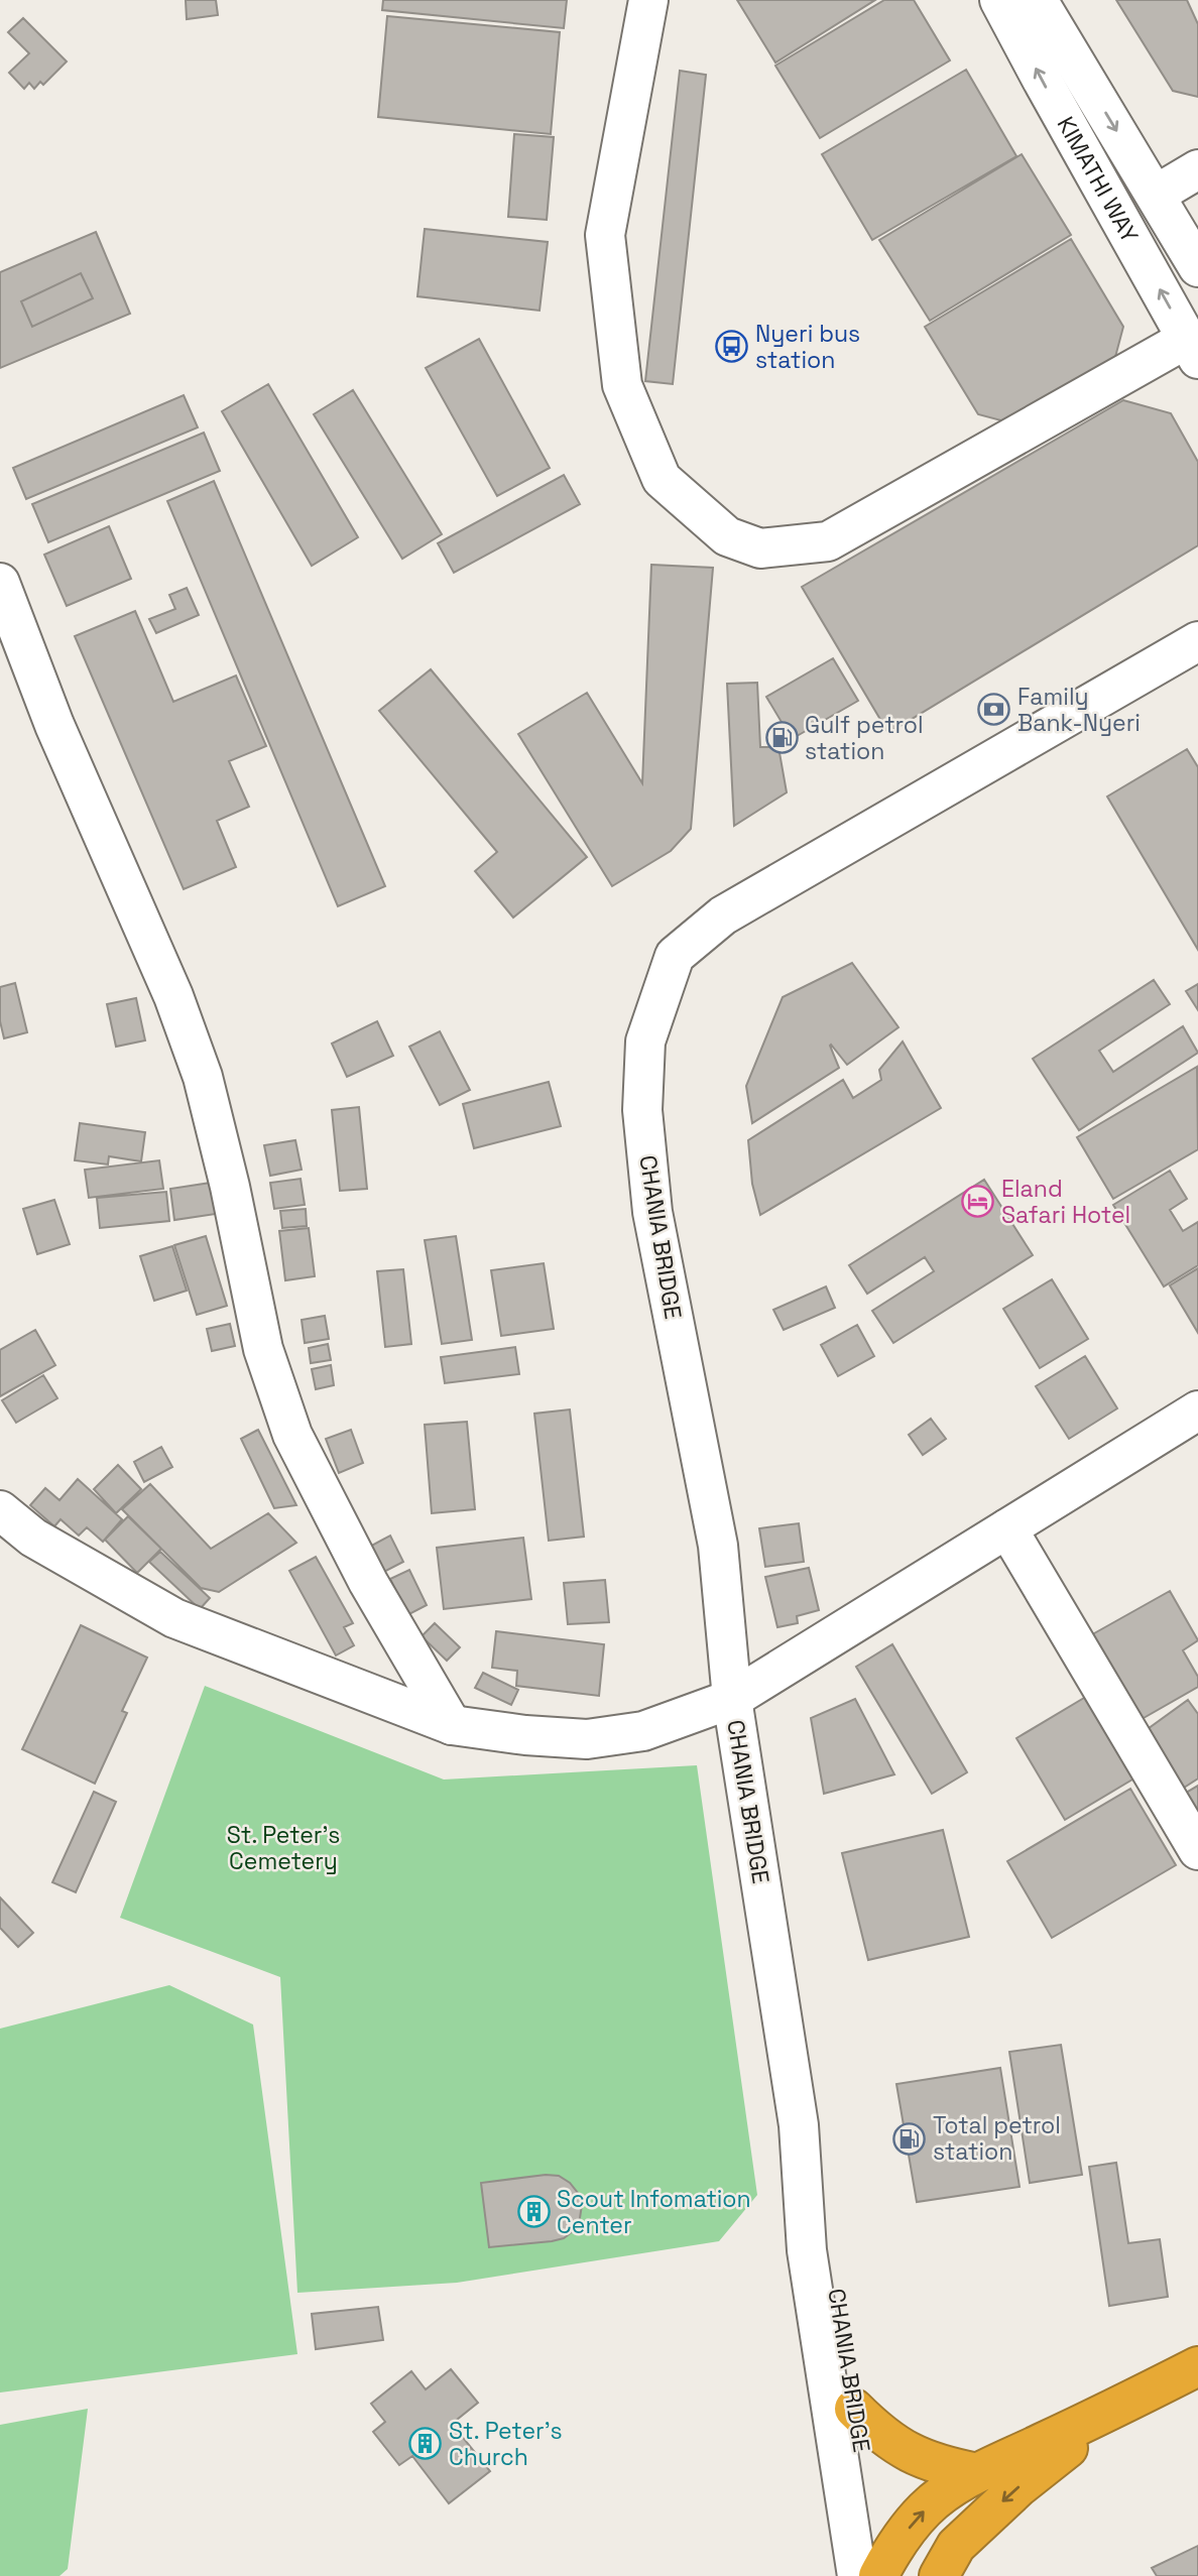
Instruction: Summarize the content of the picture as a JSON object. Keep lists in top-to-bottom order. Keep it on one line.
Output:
{"streets":{"street":["KIMATHI WAY","CHANIA BRIDGE"]},"parks":["St. Peter's Cemetery"],"places":{"bus stop":["Nyeri bus station"],"bank":["Family Bank-Nyeri"],"fuel station":["Gulf petrol station","Total petrol station"],"hotel":["Eland Safari Hotel"],"building":["Scout Infomation Center","St. Peter's Church"]}}
